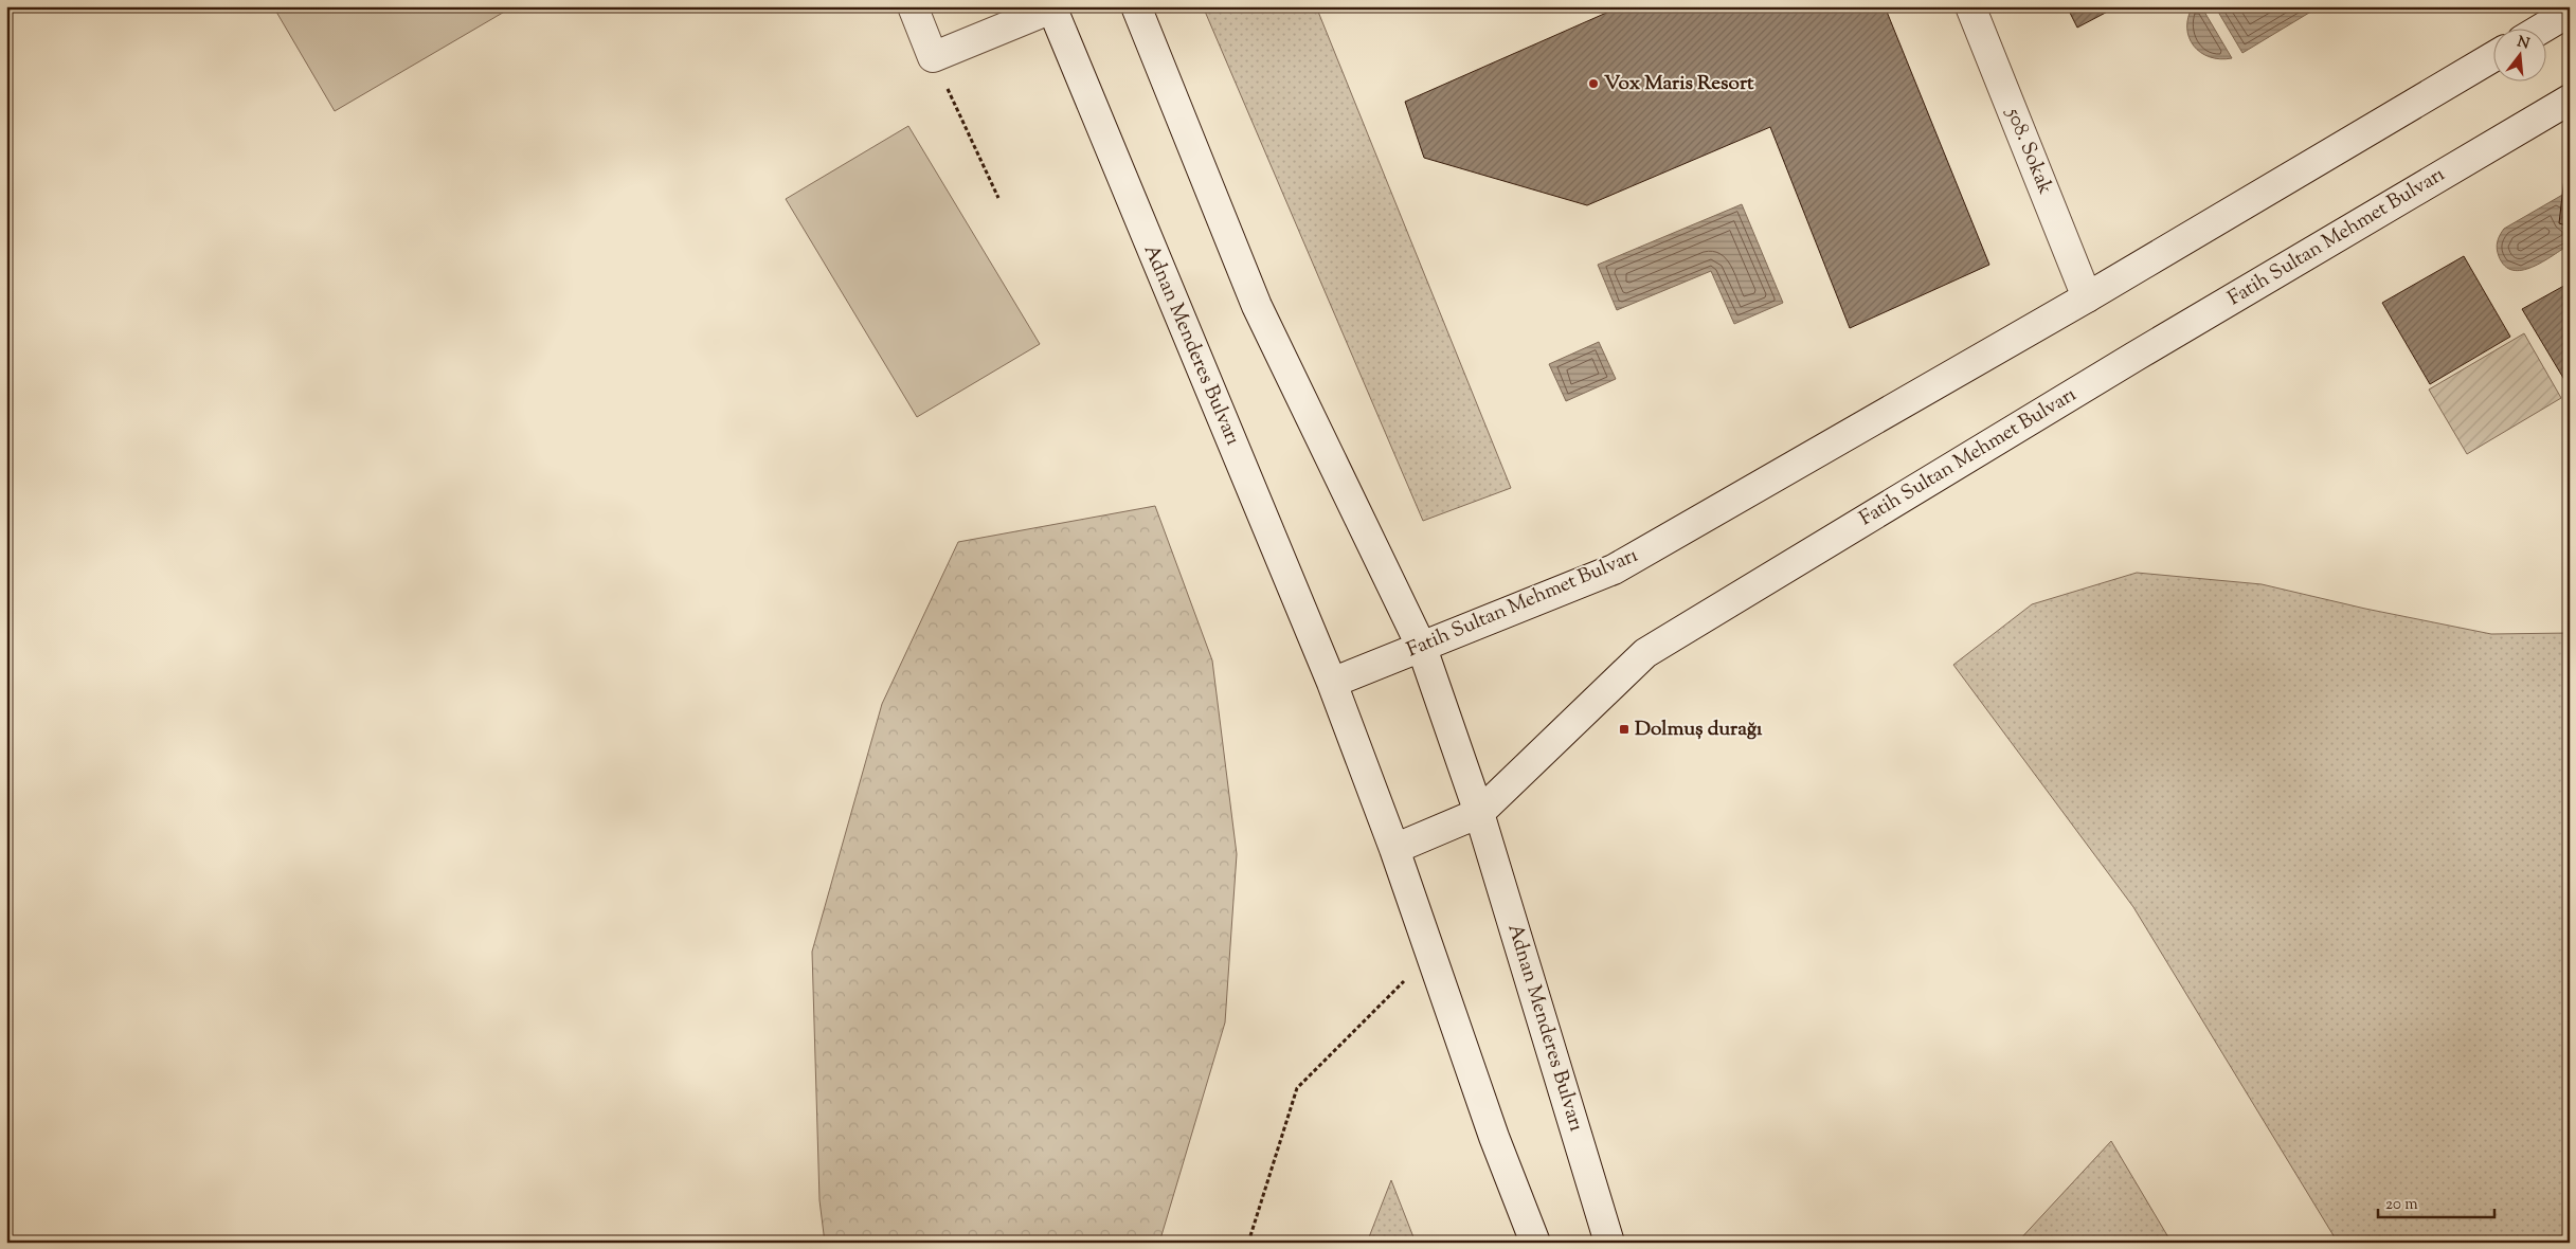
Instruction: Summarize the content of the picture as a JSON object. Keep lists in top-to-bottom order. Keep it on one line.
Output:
{"streets":{"main road":["508. Sokak","Fatih Sultan Mehmet Bulvarı","Adnan Menderes Bulvarı"]},"crossings":[["508. Sokak","Fatih Sultan Mehmet Bulvarı"],["Fatih Sultan Mehmet Bulvarı","Adnan Menderes Bulvarı"]],"places":{"other":["Vox Maris Resort"],"transit":["Dolmuş durağı"]},"scale_bar":"20 m","north":"top"}
